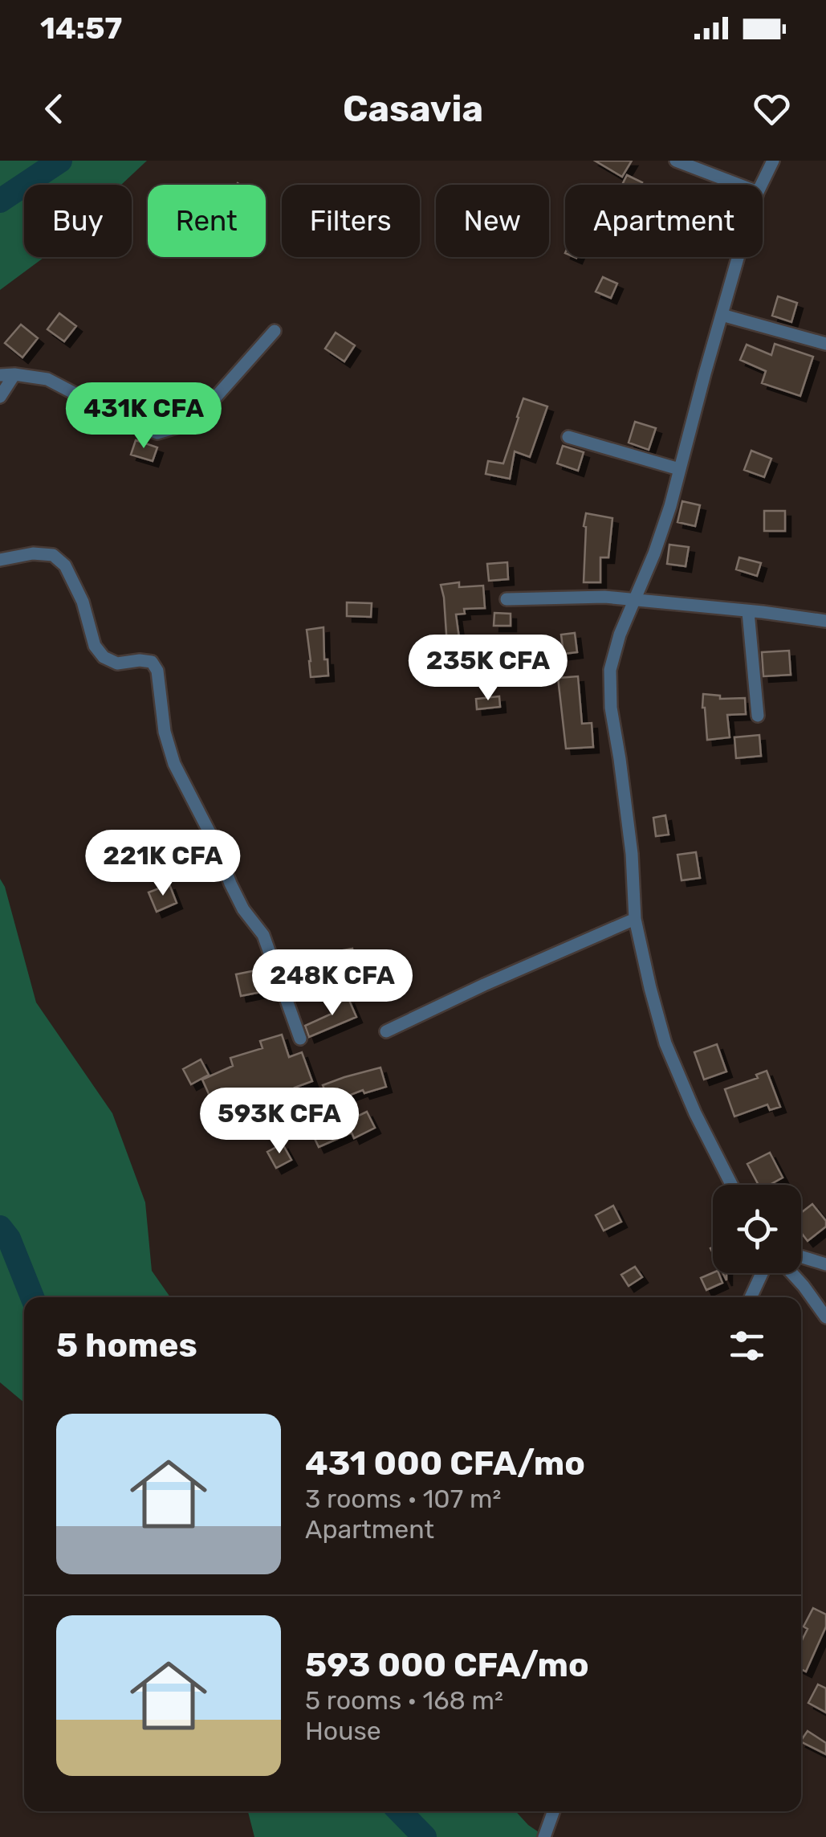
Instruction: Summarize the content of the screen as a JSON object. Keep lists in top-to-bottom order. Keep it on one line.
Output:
{"page":{"status":"14:57","header":"Casavia","chip":["Buy","Rent","Filters","New","Apartment"],"price":["431K CFA","235K CFA","221K CFA","248K CFA","593K CFA"],"heading":"5 homes","list":[{"name":"431 000 CFA/mo","note":"3 rooms · 107 m² · Apartment"},{"name":"593 000 CFA/mo","note":"5 rooms · 168 m² · House"}]}}
